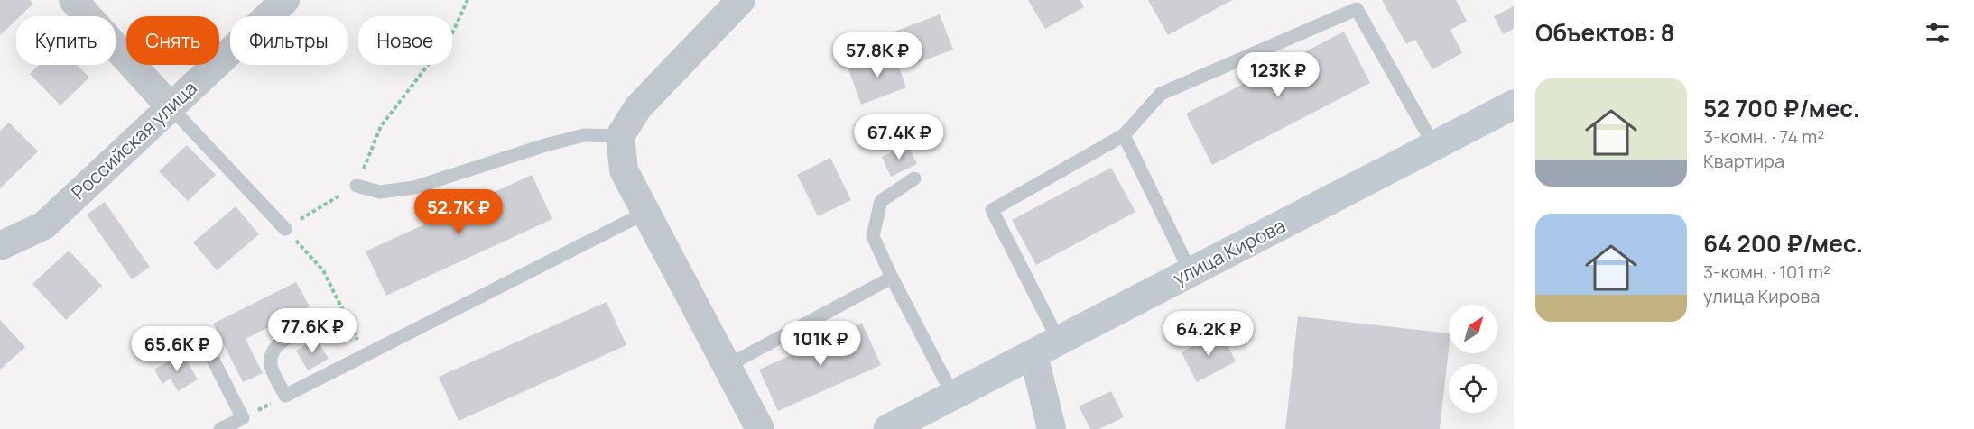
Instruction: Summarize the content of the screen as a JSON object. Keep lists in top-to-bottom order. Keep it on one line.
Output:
{"streets":{"main road":["улица Кирова"],"street":["Российская улица"]},"north":"top right","page":{"heading":"Объектов: 8","chip":["Купить","Снять","Фильтры","Новое"],"price":["57.8K ₽","123K ₽","67.4K ₽","52.7K ₽","77.6K ₽","64.2K ₽","101K ₽","65.6K ₽"],"list":[{"name":"52 700 ₽/мес.","note":"3-комн. · 74 m² · Квартира"},{"name":"64 200 ₽/мес.","note":"3-комн. · 101 m² · улица Кирова"}]}}
